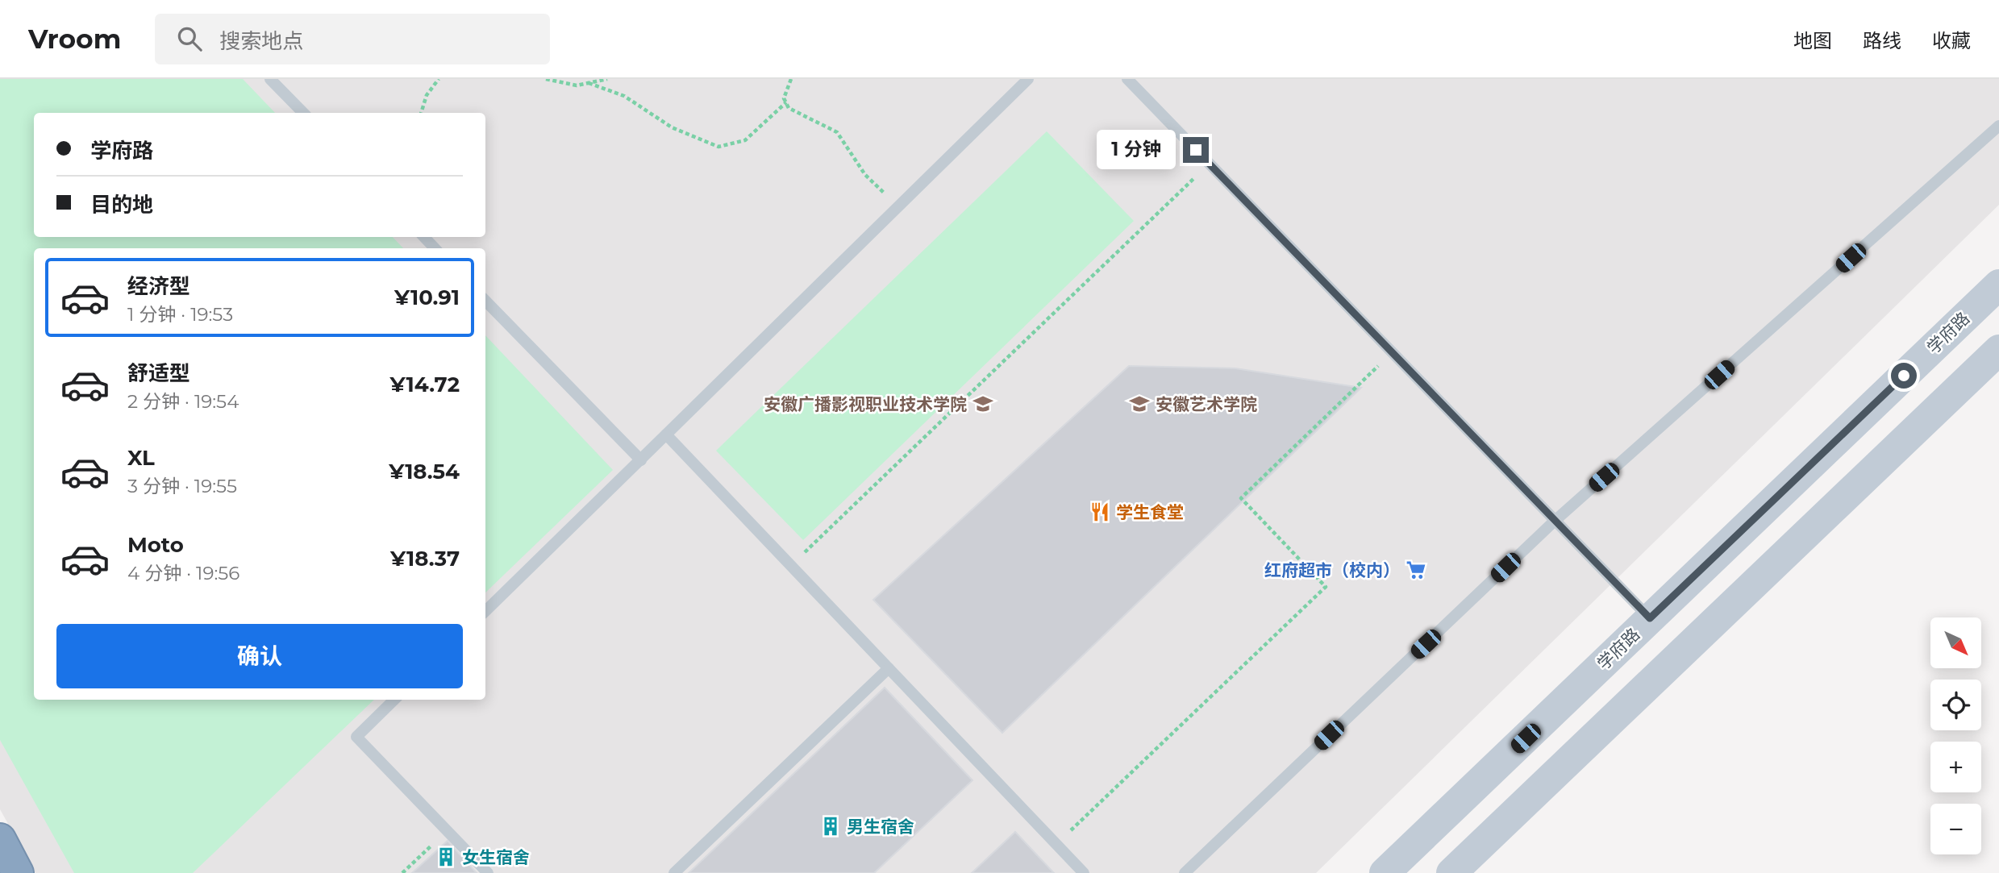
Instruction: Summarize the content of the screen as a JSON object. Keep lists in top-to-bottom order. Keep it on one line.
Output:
{"streets":{"main road":["学府路"]},"places":{"school or university":["安徽广播影视职业技术学院","安徽艺术学院"],"restaurant":["学生食堂"],"supermarket":["红府超市（校内）"],"building":["男生宿舍","女生宿舍"]},"north":"bottom right","page":{"header":"Vroom","search":"搜索地点","nav":["地图","路线","收藏"],"banner":["学府路","目的地"],"bubble":"1 分钟","list":[{"name":"经济型","note":"1 分钟 · 19:53","value":"¥10.91"},{"name":"舒适型","note":"2 分钟 · 19:54","value":"¥14.72"},{"name":"XL","note":"3 分钟 · 19:55","value":"¥18.54"},{"name":"Moto","note":"4 分钟 · 19:56","value":"¥18.37"}],"buttons":"确认","map_buttons":["+","−"]}}
